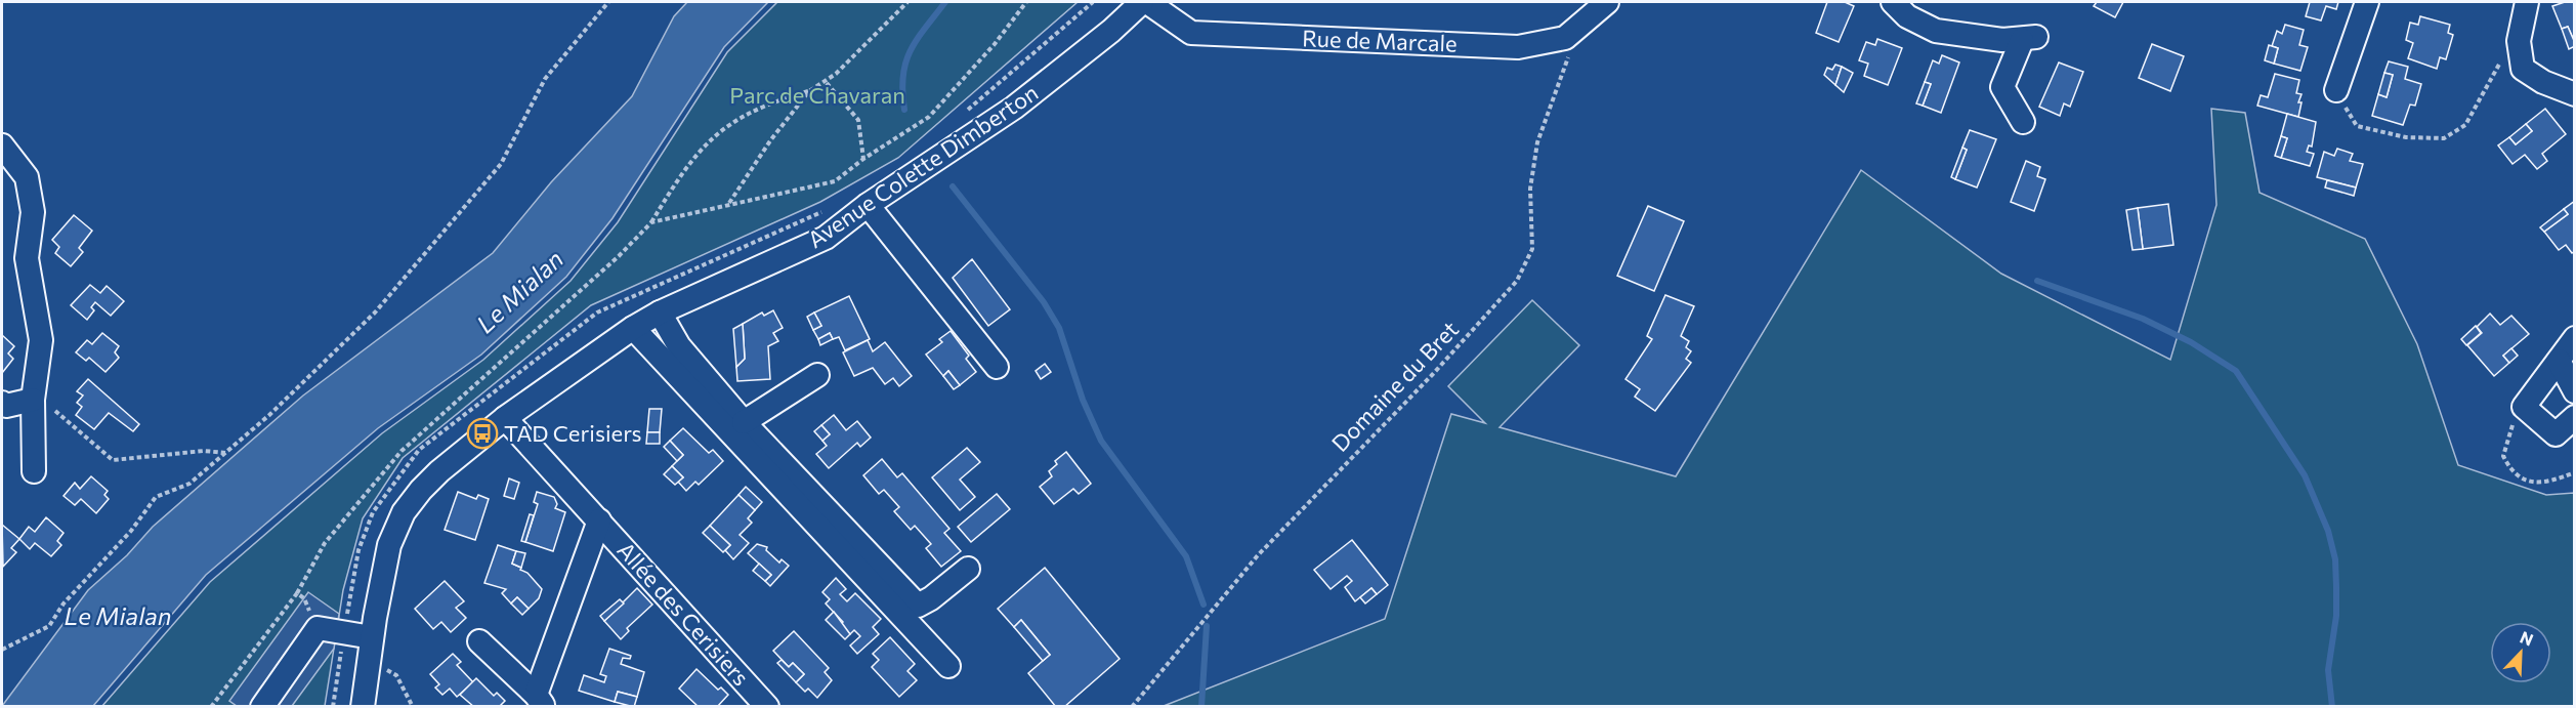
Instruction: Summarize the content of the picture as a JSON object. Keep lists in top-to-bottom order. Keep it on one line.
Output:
{"streets":{"street":["Rue de Marcale","Avenue Colette Dimberton","Allée des Cerisiers"],"path":["Domaine du Bret"]},"crossings":[["Rue de Marcale","Domaine du Bret"],["Avenue Colette Dimberton","Allée des Cerisiers"]],"water":["Le Mialan"],"parks":["Parc de Chavaran"],"places":{"bus stop":["TAD Cerisiers"]},"north":"top right"}
